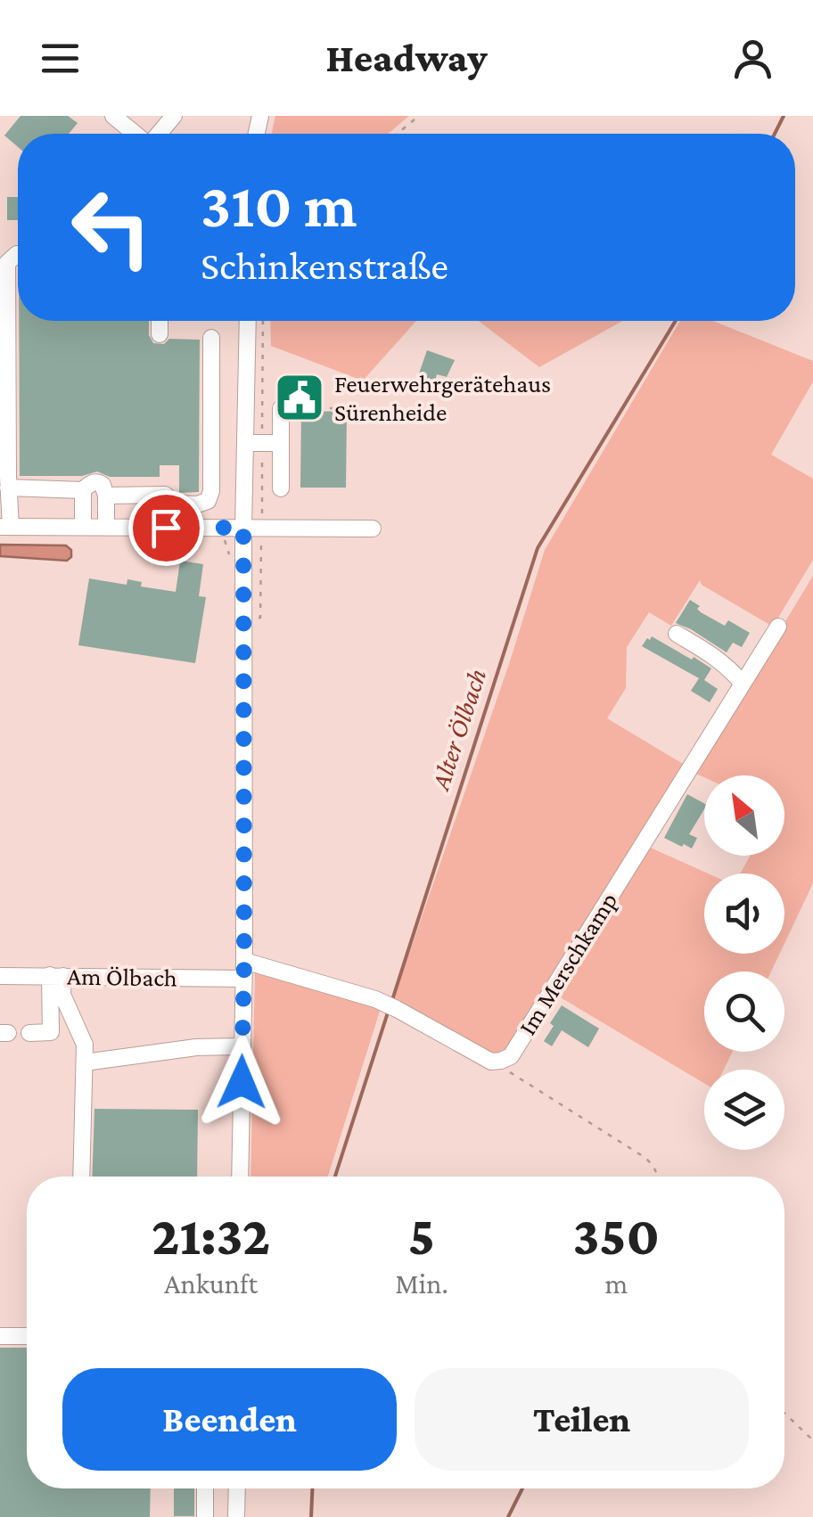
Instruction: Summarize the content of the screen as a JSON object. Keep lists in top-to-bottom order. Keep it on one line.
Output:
{"streets":{"street":["Im Merschkamp","Am Ölbach"]},"water":["Alter Ölbach"],"places":{"public building":["Feuerwehrgerätehaus Sürenheide"]},"north":"top left","page":{"header":"Headway","turn":["310 m","Schinkenstraße"],"eta":["21:32","Ankunft","5","Min.","350","m"],"buttons":["Beenden","Teilen"]}}
